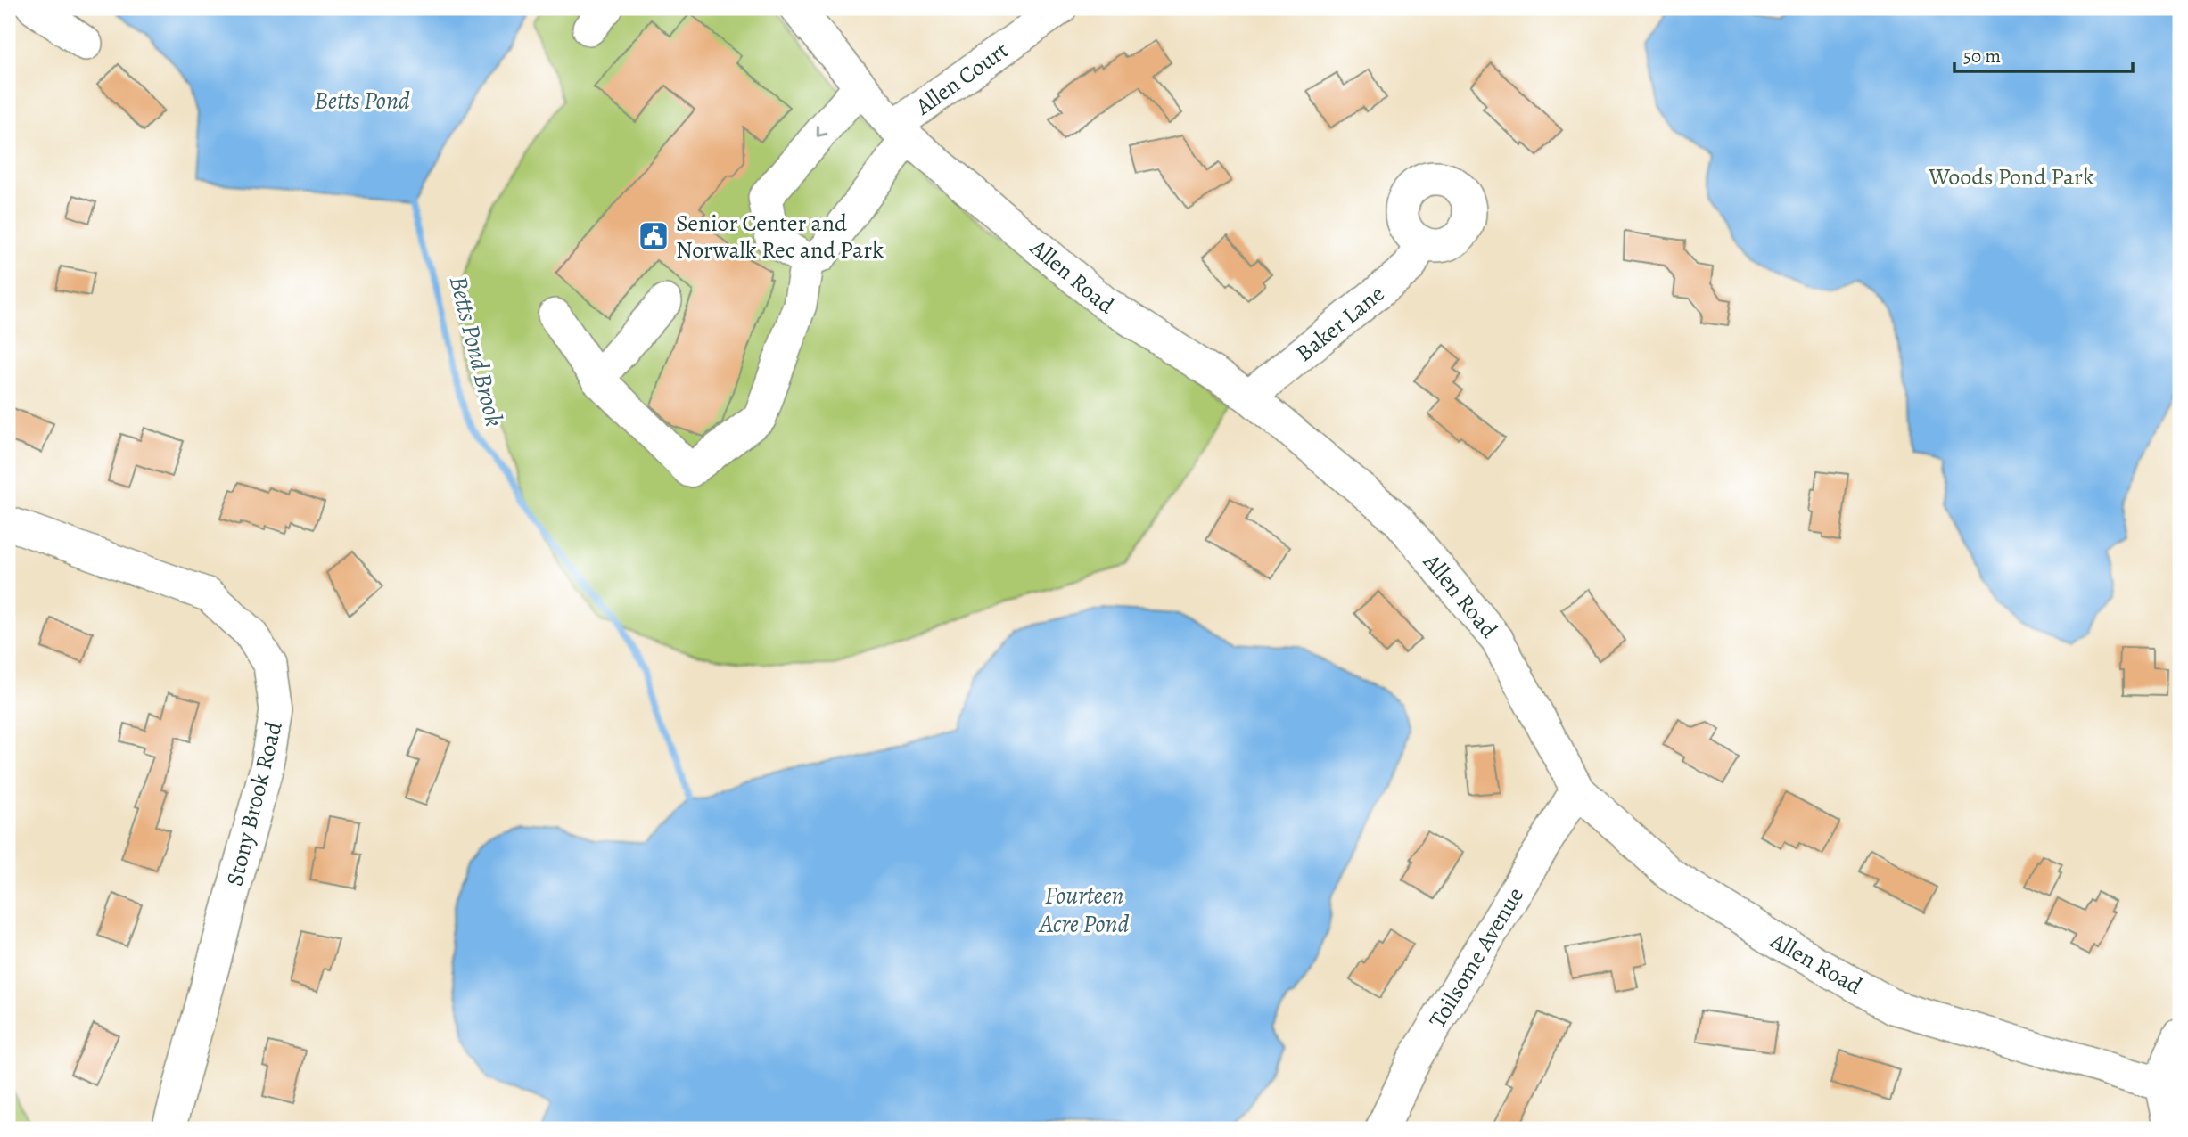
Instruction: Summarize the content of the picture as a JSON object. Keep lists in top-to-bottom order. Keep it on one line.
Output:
{"streets":{"street":["Allen Court","Allen Road","Baker Lane","Stony Brook Road","Toilsome Avenue"]},"crossings":[["Allen Court","Allen Road"],["Allen Road","Baker Lane"],["Allen Road","Toilsome Avenue"]],"water":["Betts Pond","Betts Pond Brook","Fourteen Acre Pond"],"parks":["Woods Pond Park"],"places":{"public building":["Senior Center and Norwalk Rec and Park"]},"scale_bar":"50 m"}
